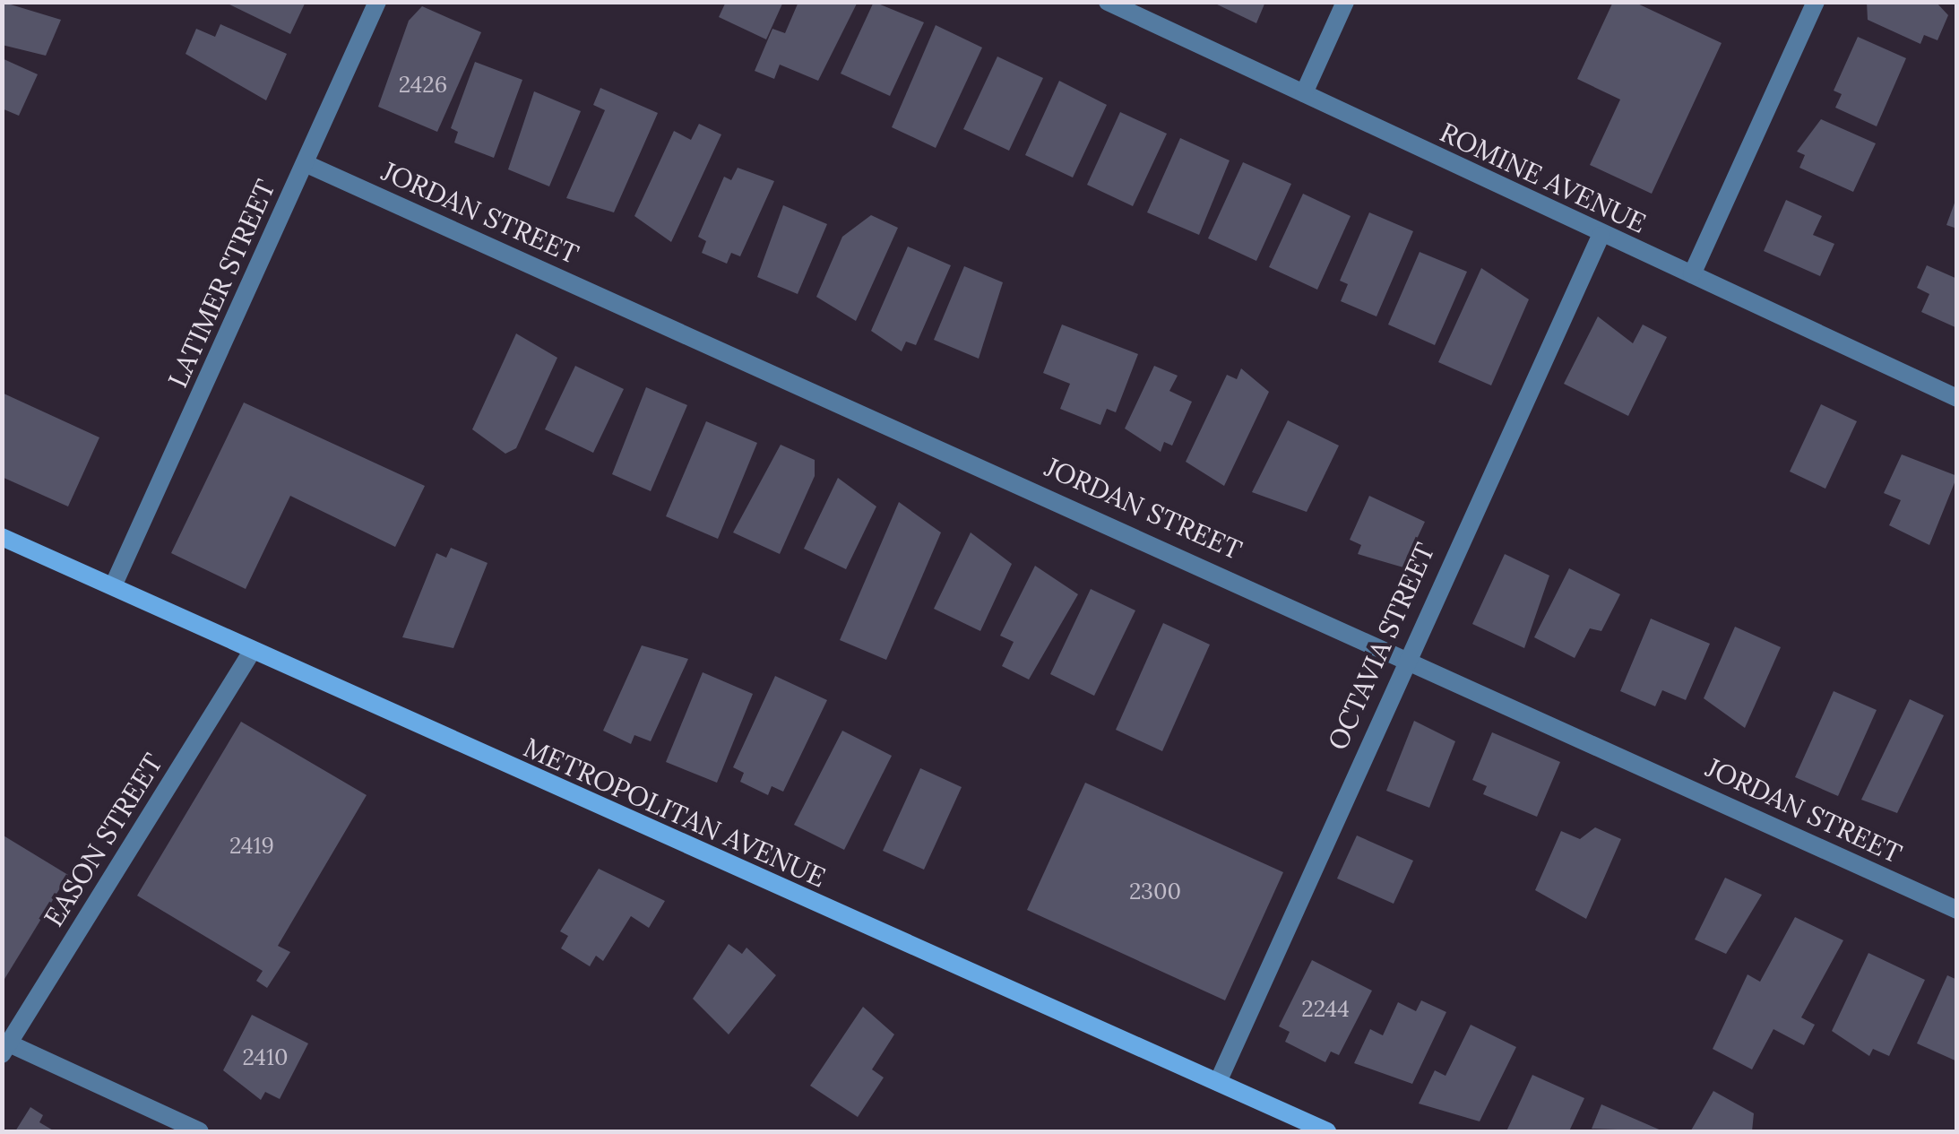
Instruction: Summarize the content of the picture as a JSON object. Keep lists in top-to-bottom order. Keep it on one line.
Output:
{"streets":{"street":["ROMINE AVENUE","JORDAN STREET","LATIMER STREET","OCTAVIA STREET","METROPOLITAN AVENUE","EASON STREET"]},"crossings":[["ROMINE AVENUE","OCTAVIA STREET"],["JORDAN STREET","LATIMER STREET"],["JORDAN STREET","OCTAVIA STREET"],["LATIMER STREET","METROPOLITAN AVENUE"],["OCTAVIA STREET","METROPOLITAN AVENUE"],["METROPOLITAN AVENUE","EASON STREET"]],"house_numbers":["2426","2419","2300","2244","2410"]}
